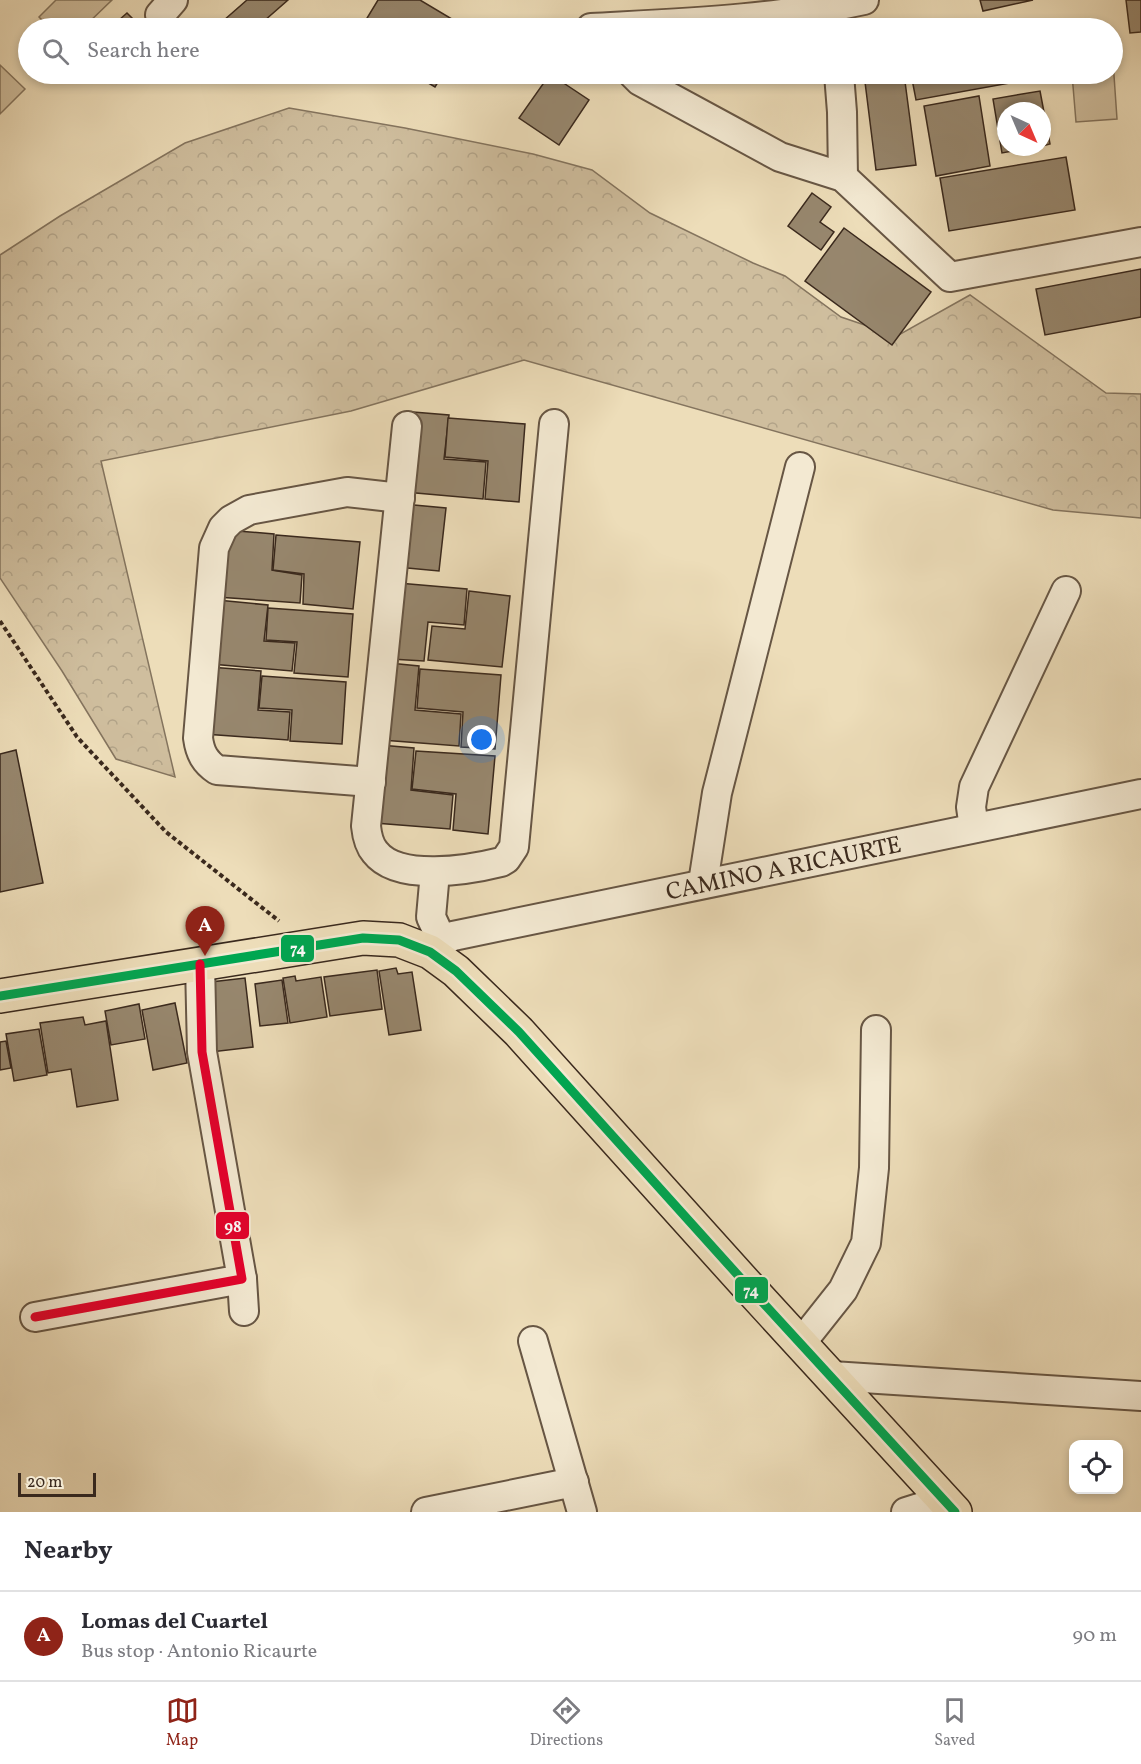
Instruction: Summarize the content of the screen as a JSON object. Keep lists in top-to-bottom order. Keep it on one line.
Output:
{"streets":{"street":["CAMINO A RICAURTE"]},"lines":["transit line 74","transit line 98"],"scale_bar":"20 m","north":"bottom right","page":{"search":"Search here","pins":"A","scale":"20 m","heading":"Nearby","list":[{"mark":"A","name":"Lomas del Cuartel","note":"Bus stop · Antonio Ricaurte","value":"90 m"}],"nav":["Map","Directions","Saved"]}}
